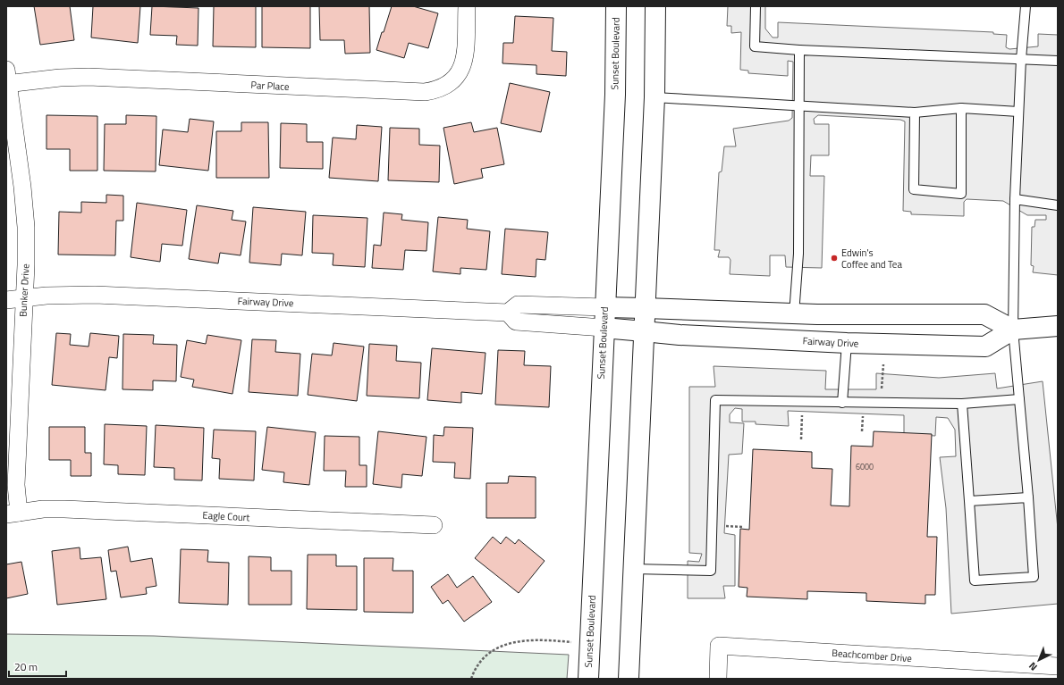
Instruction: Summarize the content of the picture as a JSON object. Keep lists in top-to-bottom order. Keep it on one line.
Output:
{"streets":{"main road":["Sunset Boulevard","Fairway Drive"],"street":["Par Place","Bunker Drive","Eagle Court","Beachcomber Drive"]},"crossings":[["Sunset Boulevard","Fairway Drive"],["Par Place","Bunker Drive"],["Bunker Drive","Fairway Drive"],["Bunker Drive","Eagle Court"]],"places":["Edwin's Coffee and Tea"],"house_numbers":["6000"],"scale_bar":"20 m","north":"bottom left"}
